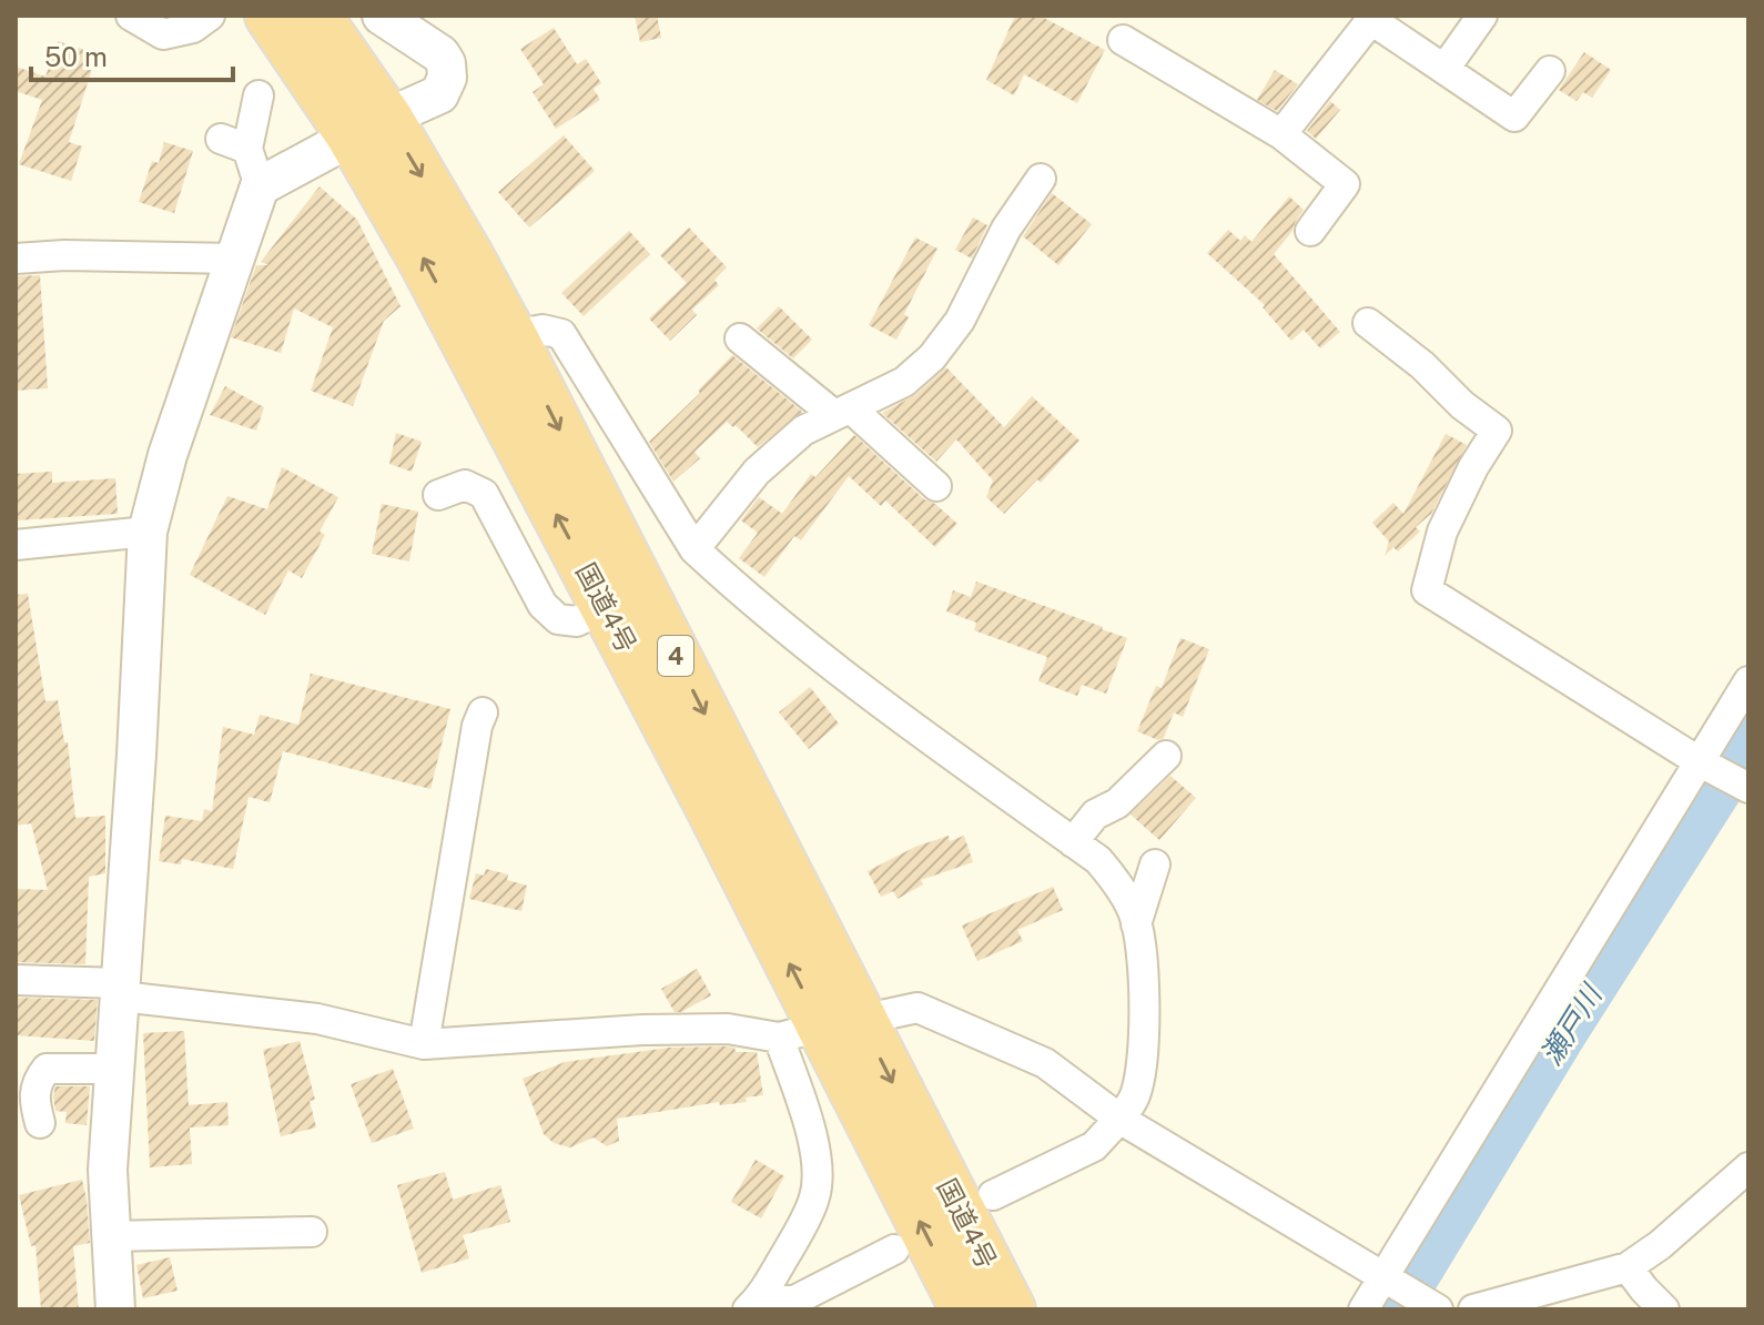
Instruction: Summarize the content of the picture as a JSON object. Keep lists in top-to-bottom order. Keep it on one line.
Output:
{"streets":{"highway":["国道4号","4"]},"water":["瀬戸川"],"scale_bar":"50 m"}
